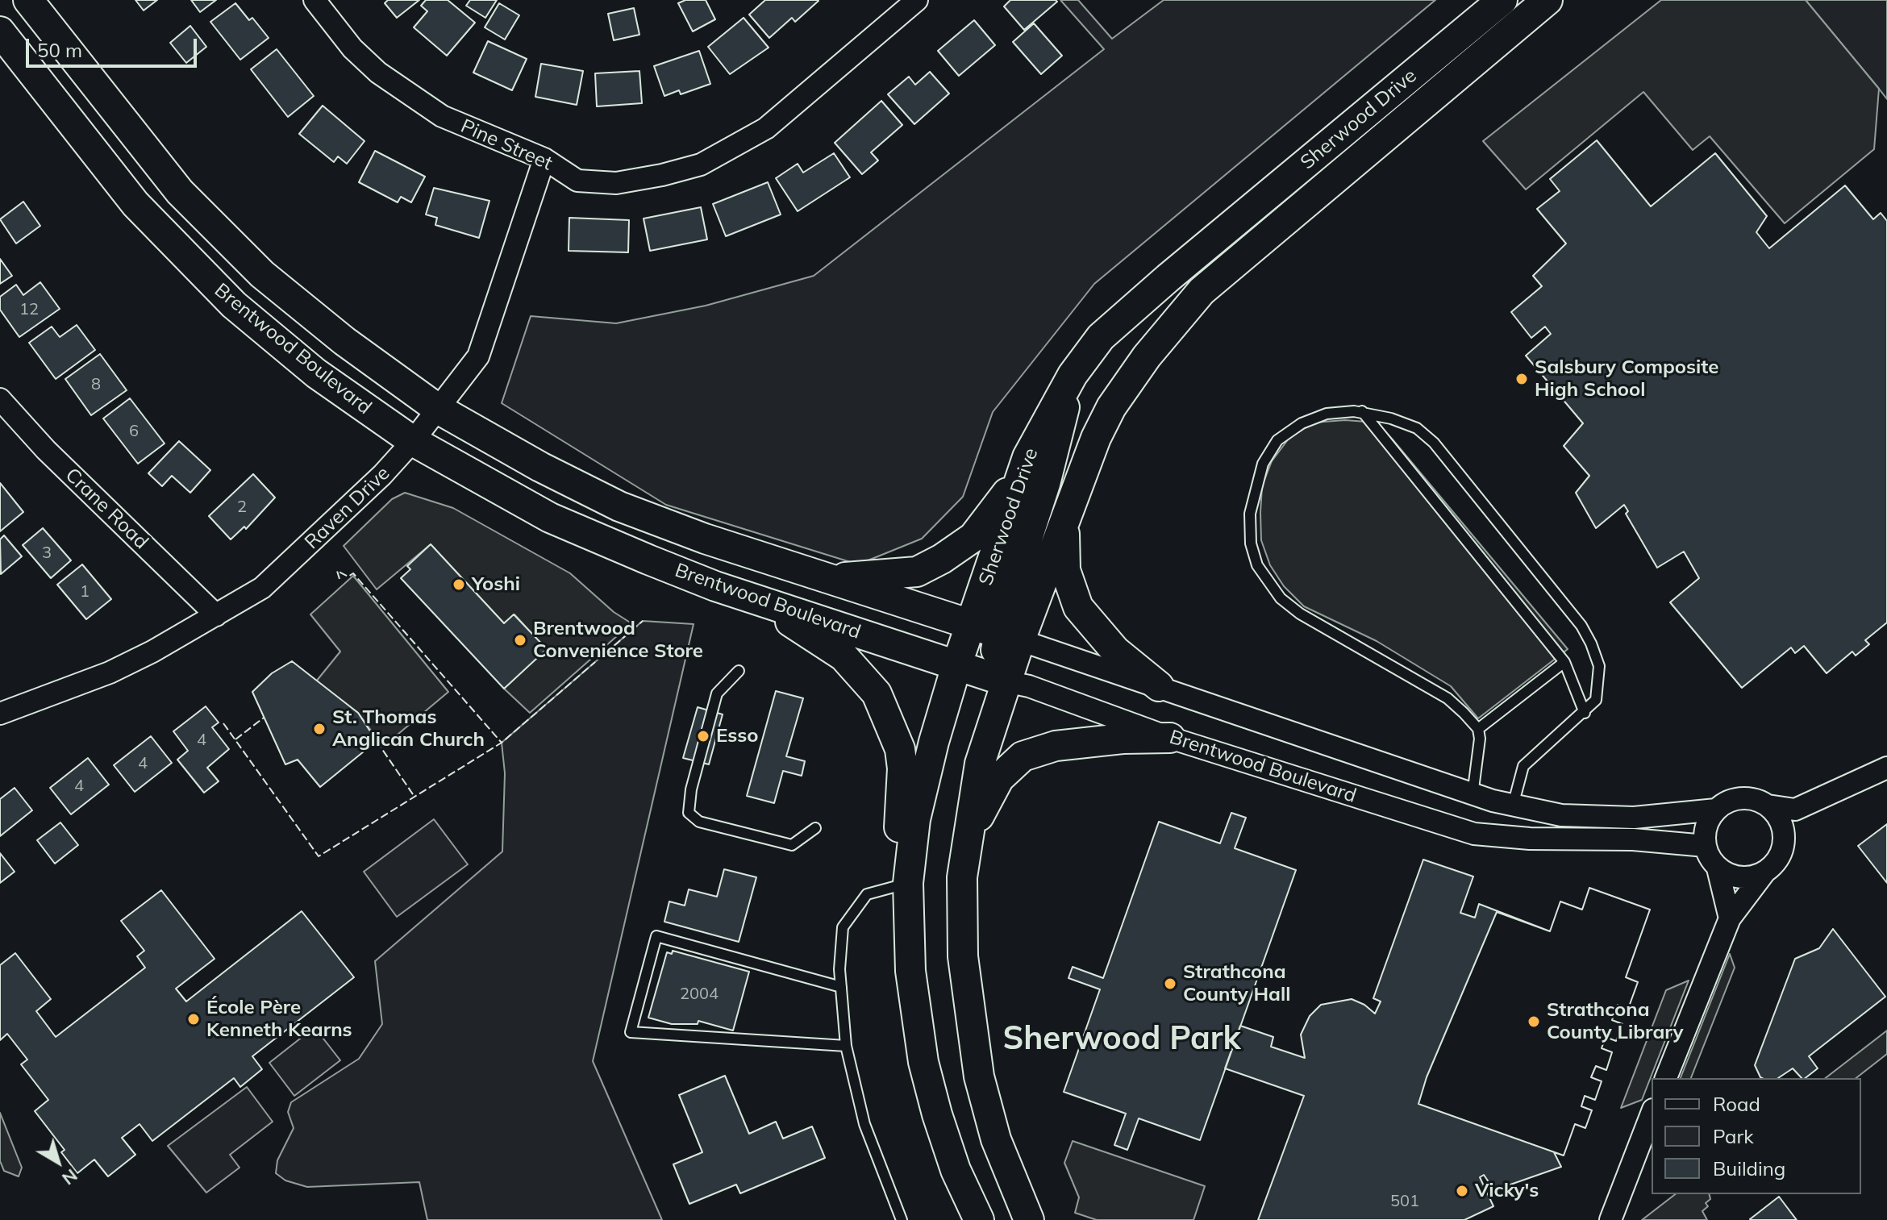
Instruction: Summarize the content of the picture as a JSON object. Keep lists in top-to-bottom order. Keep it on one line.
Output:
{"streets":{"main road":["Sherwood Drive","Brentwood Boulevard"],"street":["Pine Street","Raven Drive","Crane Road"]},"crossings":[["Sherwood Drive","Brentwood Boulevard"],["Pine Street","Raven Drive"],["Brentwood Boulevard","Raven Drive"],["Raven Drive","Crane Road"]],"districts":["Sherwood Park"],"places":["Salsbury Composite High School","Yoshi","Brentwood Convenience Store","St. Thomas Anglican Church","Esso","Strathcona County Hall","École Père Kenneth Kearns","Strathcona County Library","Vicky's"],"house_numbers":["12","8","6","2","3","1","4","4","4","2004","501"],"legend":["Road","Park","Building"],"scale_bar":"50 m","north":"bottom right"}
